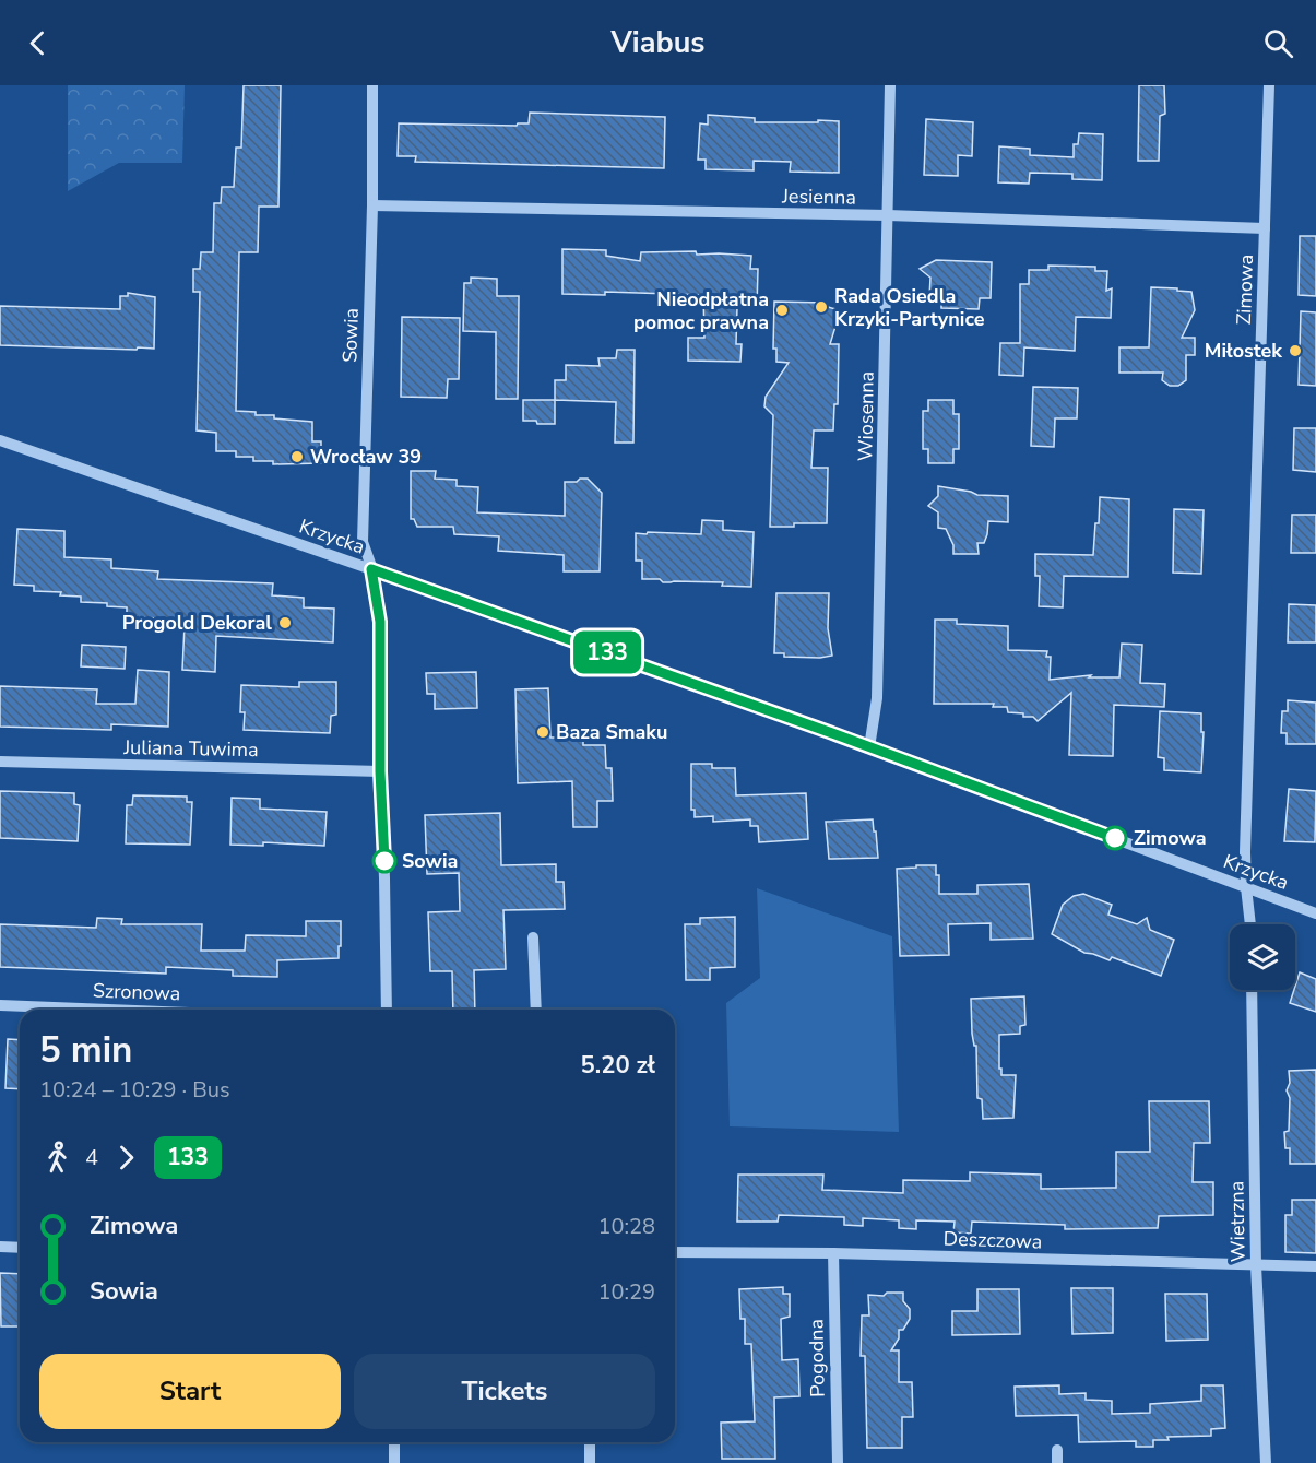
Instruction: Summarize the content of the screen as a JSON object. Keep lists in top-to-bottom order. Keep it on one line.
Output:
{"streets":{"street":["Jesienna","Zimowa","Sowia","Wiosenna","Krzycka","Juliana Tuwima","Szronowa","Wietrzna","Deszczowa","Pogodna"]},"crossings":[["Jesienna","Zimowa"],["Jesienna","Sowia"],["Jesienna","Wiosenna"],["Zimowa","Krzycka"],["Sowia","Krzycka"],["Sowia","Juliana Tuwima"],["Wiosenna","Krzycka"],["Wietrzna","Deszczowa"],["Deszczowa","Pogodna"]],"places":["Rada Osiedla Krzyki-Partynice","Nieodpłatna pomoc prawna","Miłostek","Wrocław 39","Progold Dekoral","Baza Smaku","Zimowa","Sowia"],"lines":["bus line 133"],"page":{"header":"Viabus","on_map":"133","heading":["5 min","10:24 – 10:29 · Bus","5.20 zł"],"legs":["4","133"],"list":[{"name":"Zimowa","value":"10:28"},{"name":"Sowia","value":"10:29"}],"buttons":["Start","Tickets"]}}
